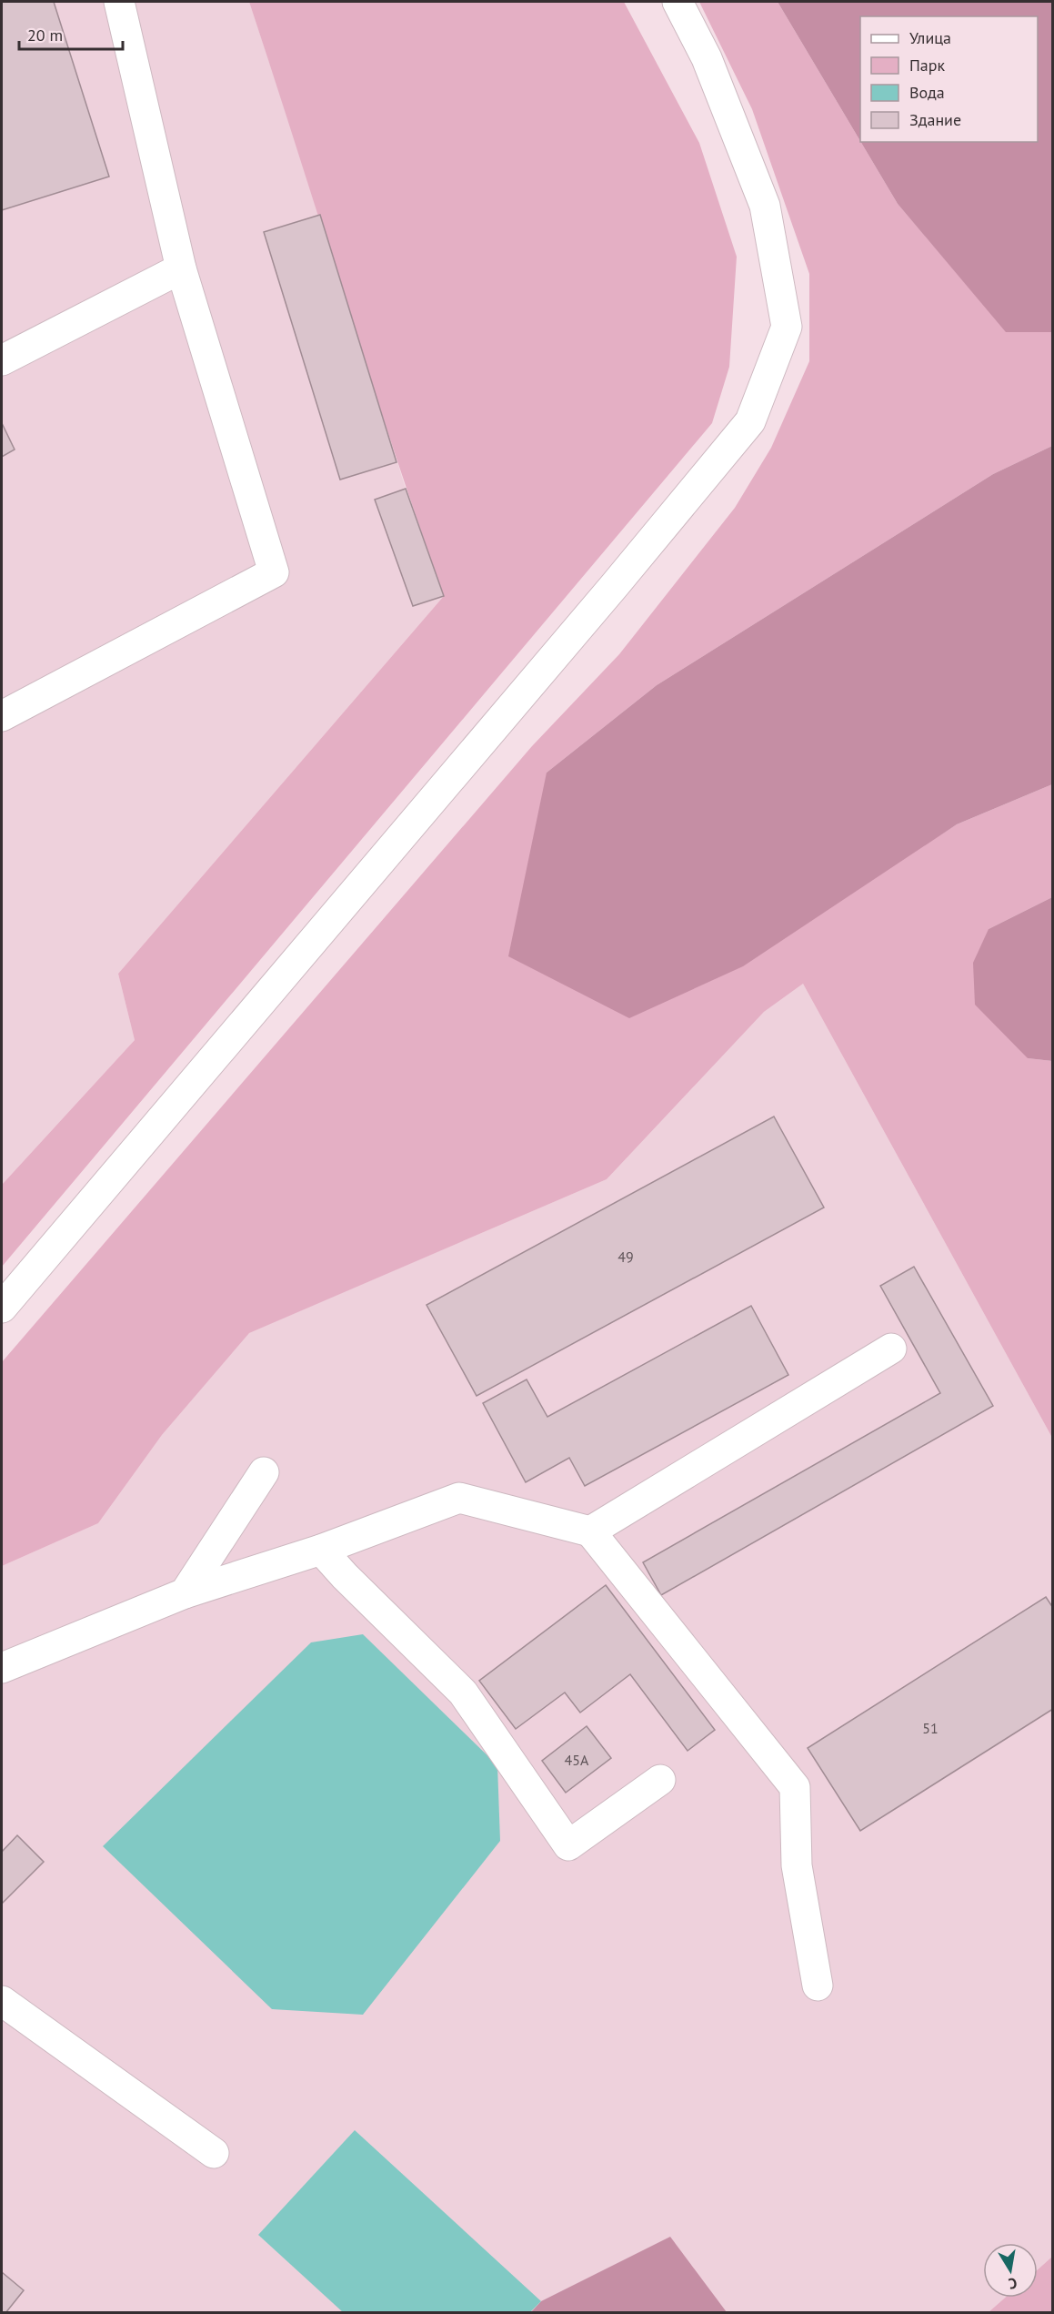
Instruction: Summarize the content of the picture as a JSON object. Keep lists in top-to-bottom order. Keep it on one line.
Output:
{"house_numbers":["49","51","45А"],"legend":["Улица","Парк","Вода","Здание"],"scale_bar":"20 m","north":"bottom"}
